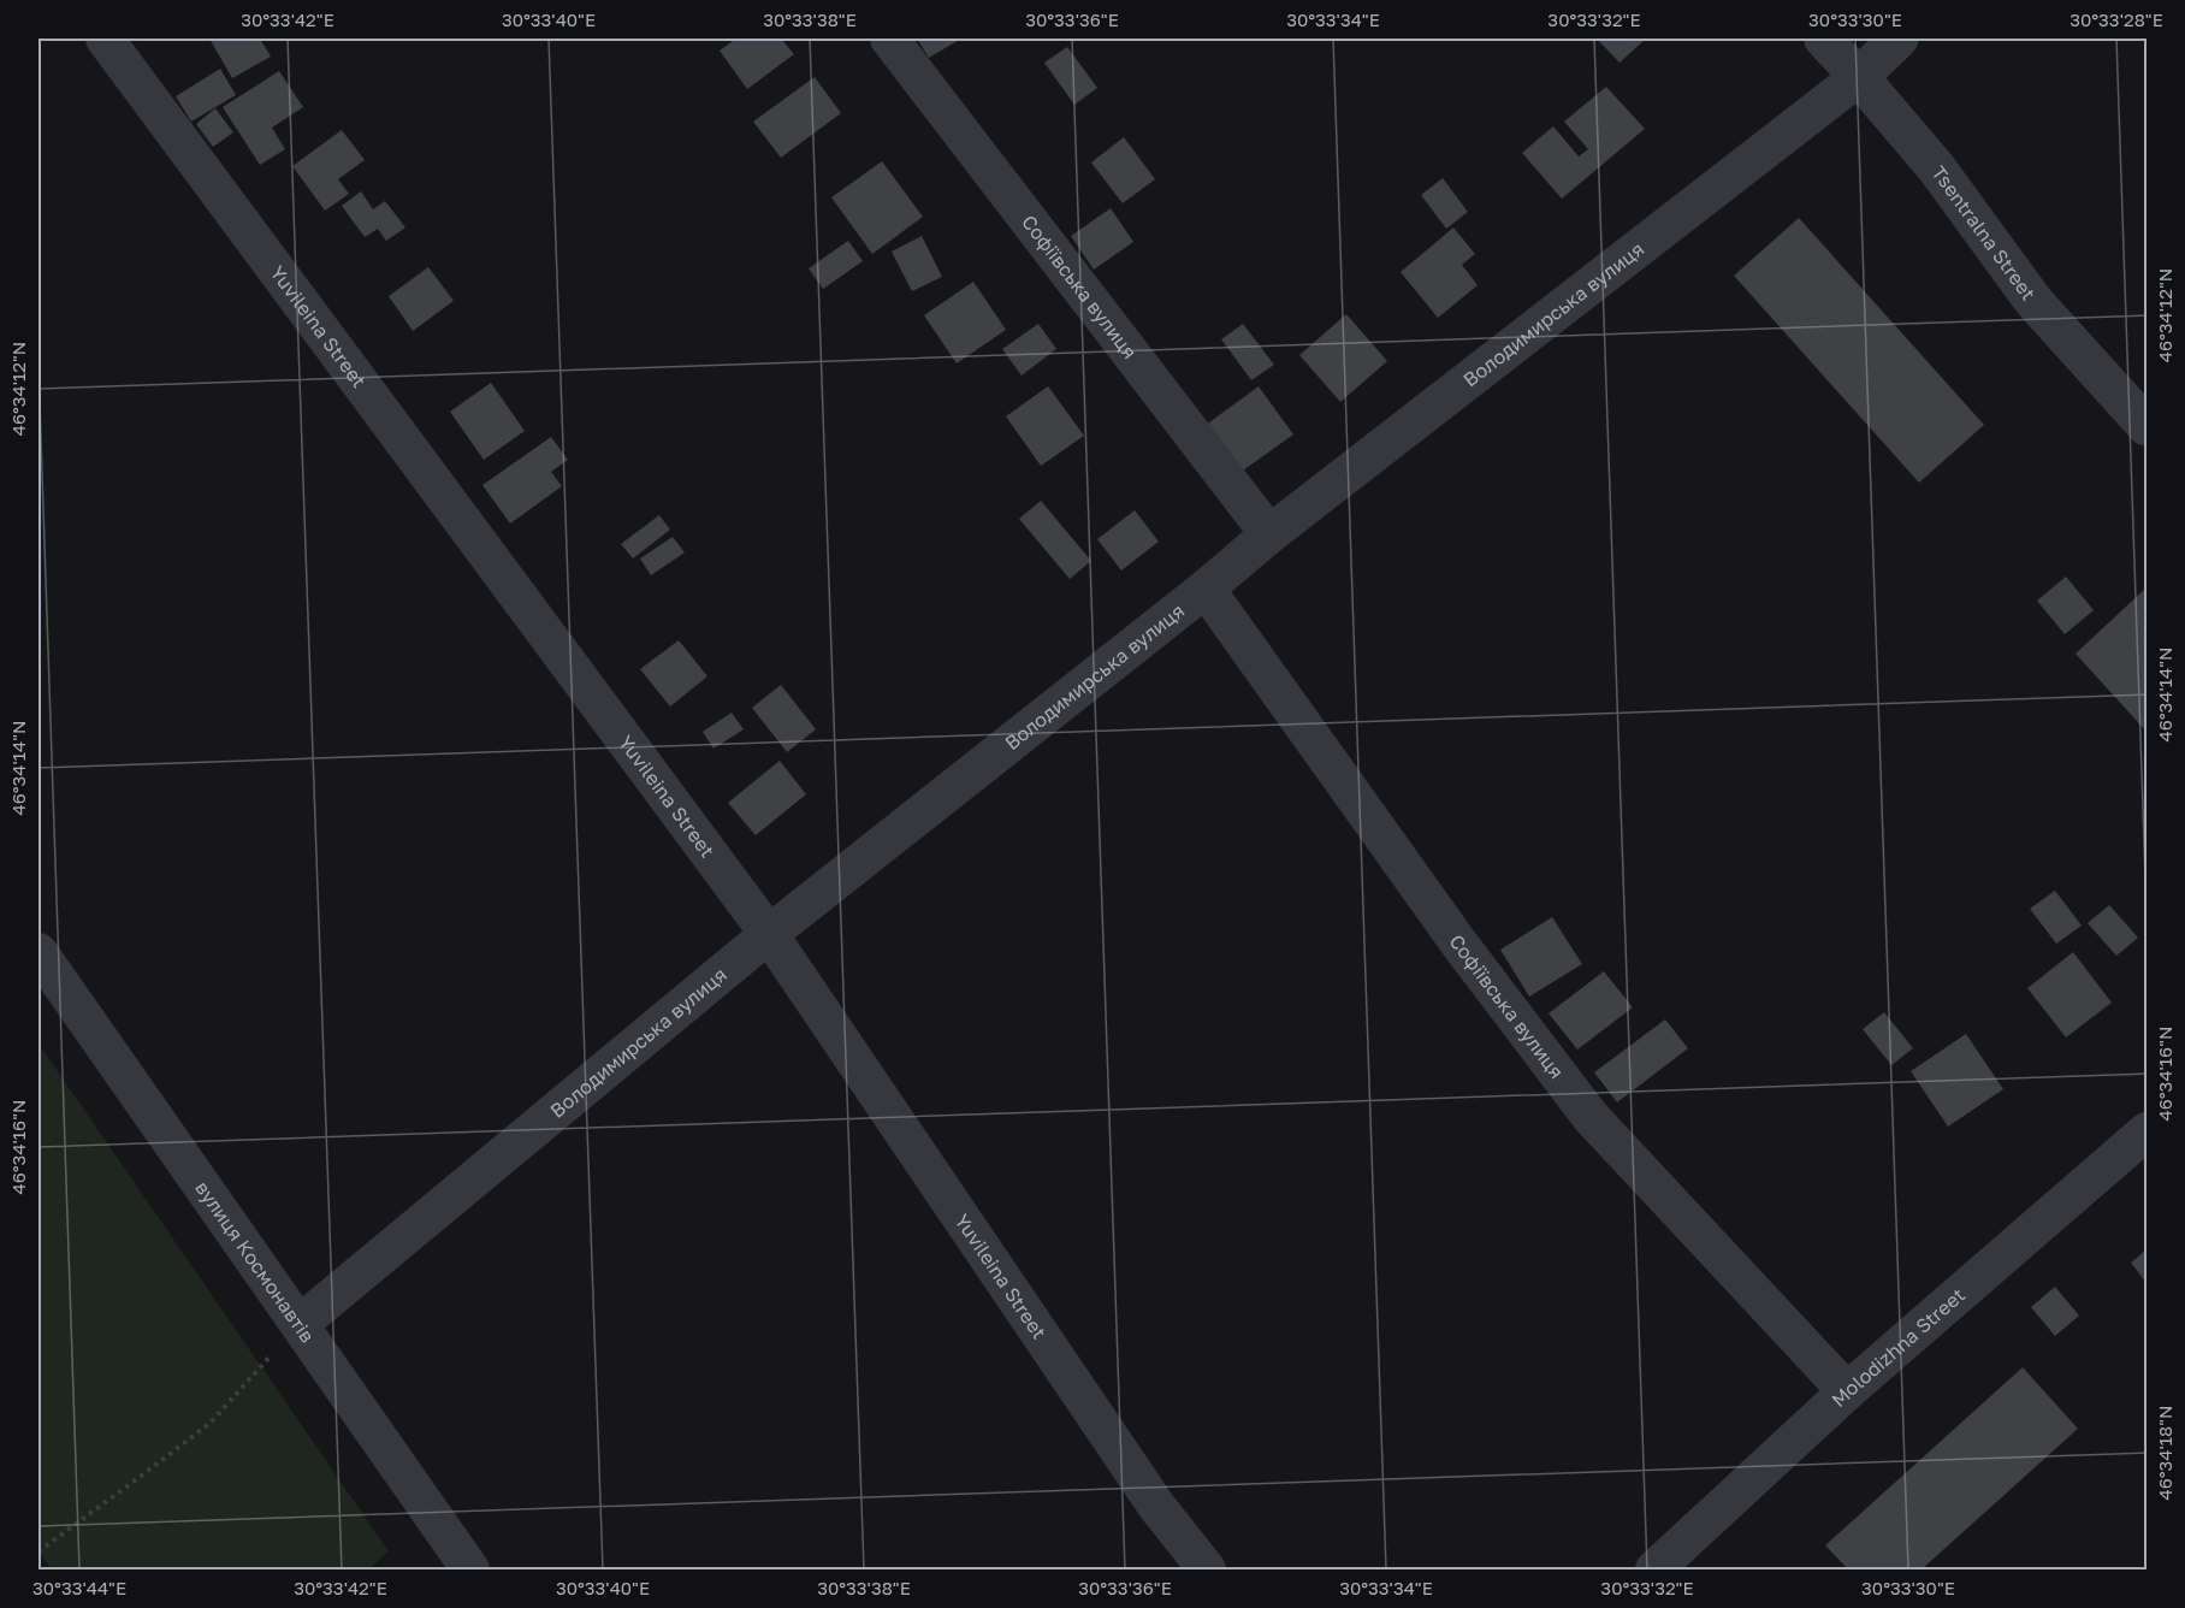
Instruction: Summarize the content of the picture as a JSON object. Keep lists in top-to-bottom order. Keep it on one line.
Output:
{"streets":{"street":["Tsentralna Street","Софіївська вулиця","Володимирська вулиця","Yuvileina Street","вулиця Космонавтів","Molodizhna Street"]},"crossings":[["Tsentralna Street","Володимирська вулиця"],["Софіївська вулиця","Володимирська вулиця"],["Софіївська вулиця","Molodizhna Street"],["Володимирська вулиця","Yuvileina Street"],["Володимирська вулиця","вулиця Космонавтів"]],"coordinates":["30°33'42\"E","30°33'40\"E","30°33'38\"E","30°33'36\"E","30°33'34\"E","30°33'32\"E","30°33'30\"E","30°33'28\"E","46°34'12\"N","46°34'14\"N","46°34'16\"N","46°34'18\"N","30°33'44\"E"]}
